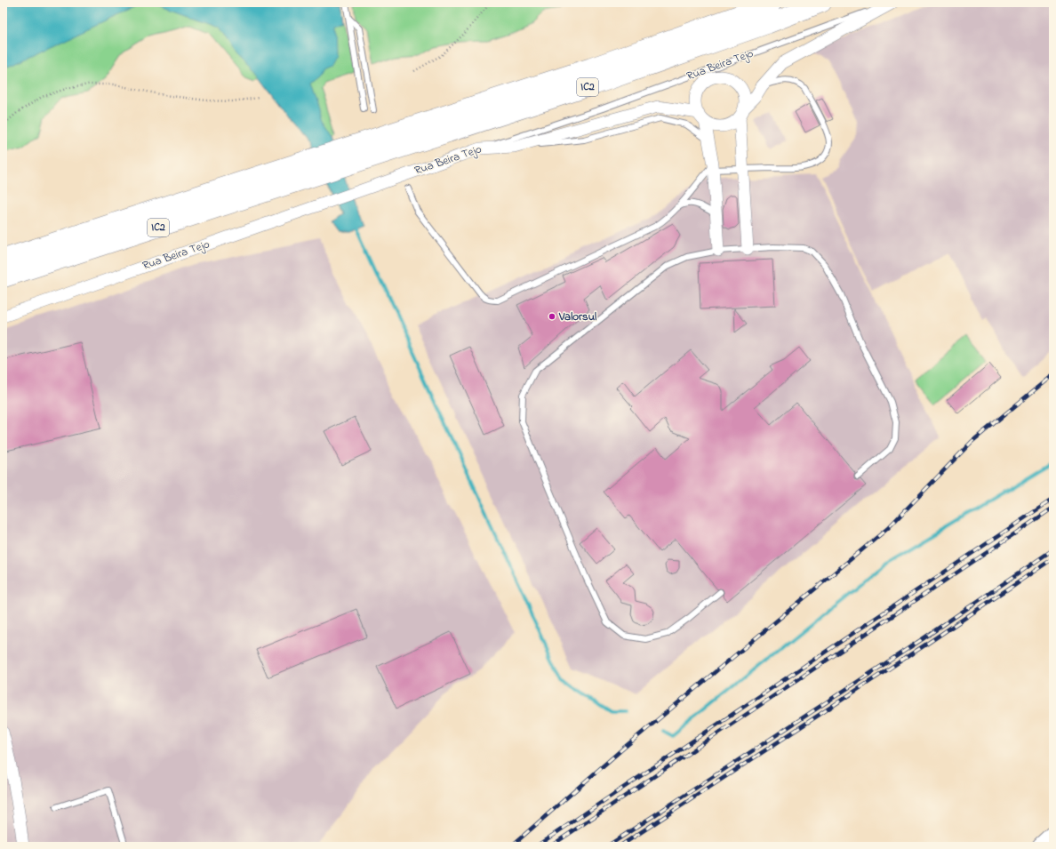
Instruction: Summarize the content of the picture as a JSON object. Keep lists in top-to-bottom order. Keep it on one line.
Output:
{"streets":{"highway":["IC2"],"street":["Rua Beira Tejo"]},"places":["Valorsul"]}
